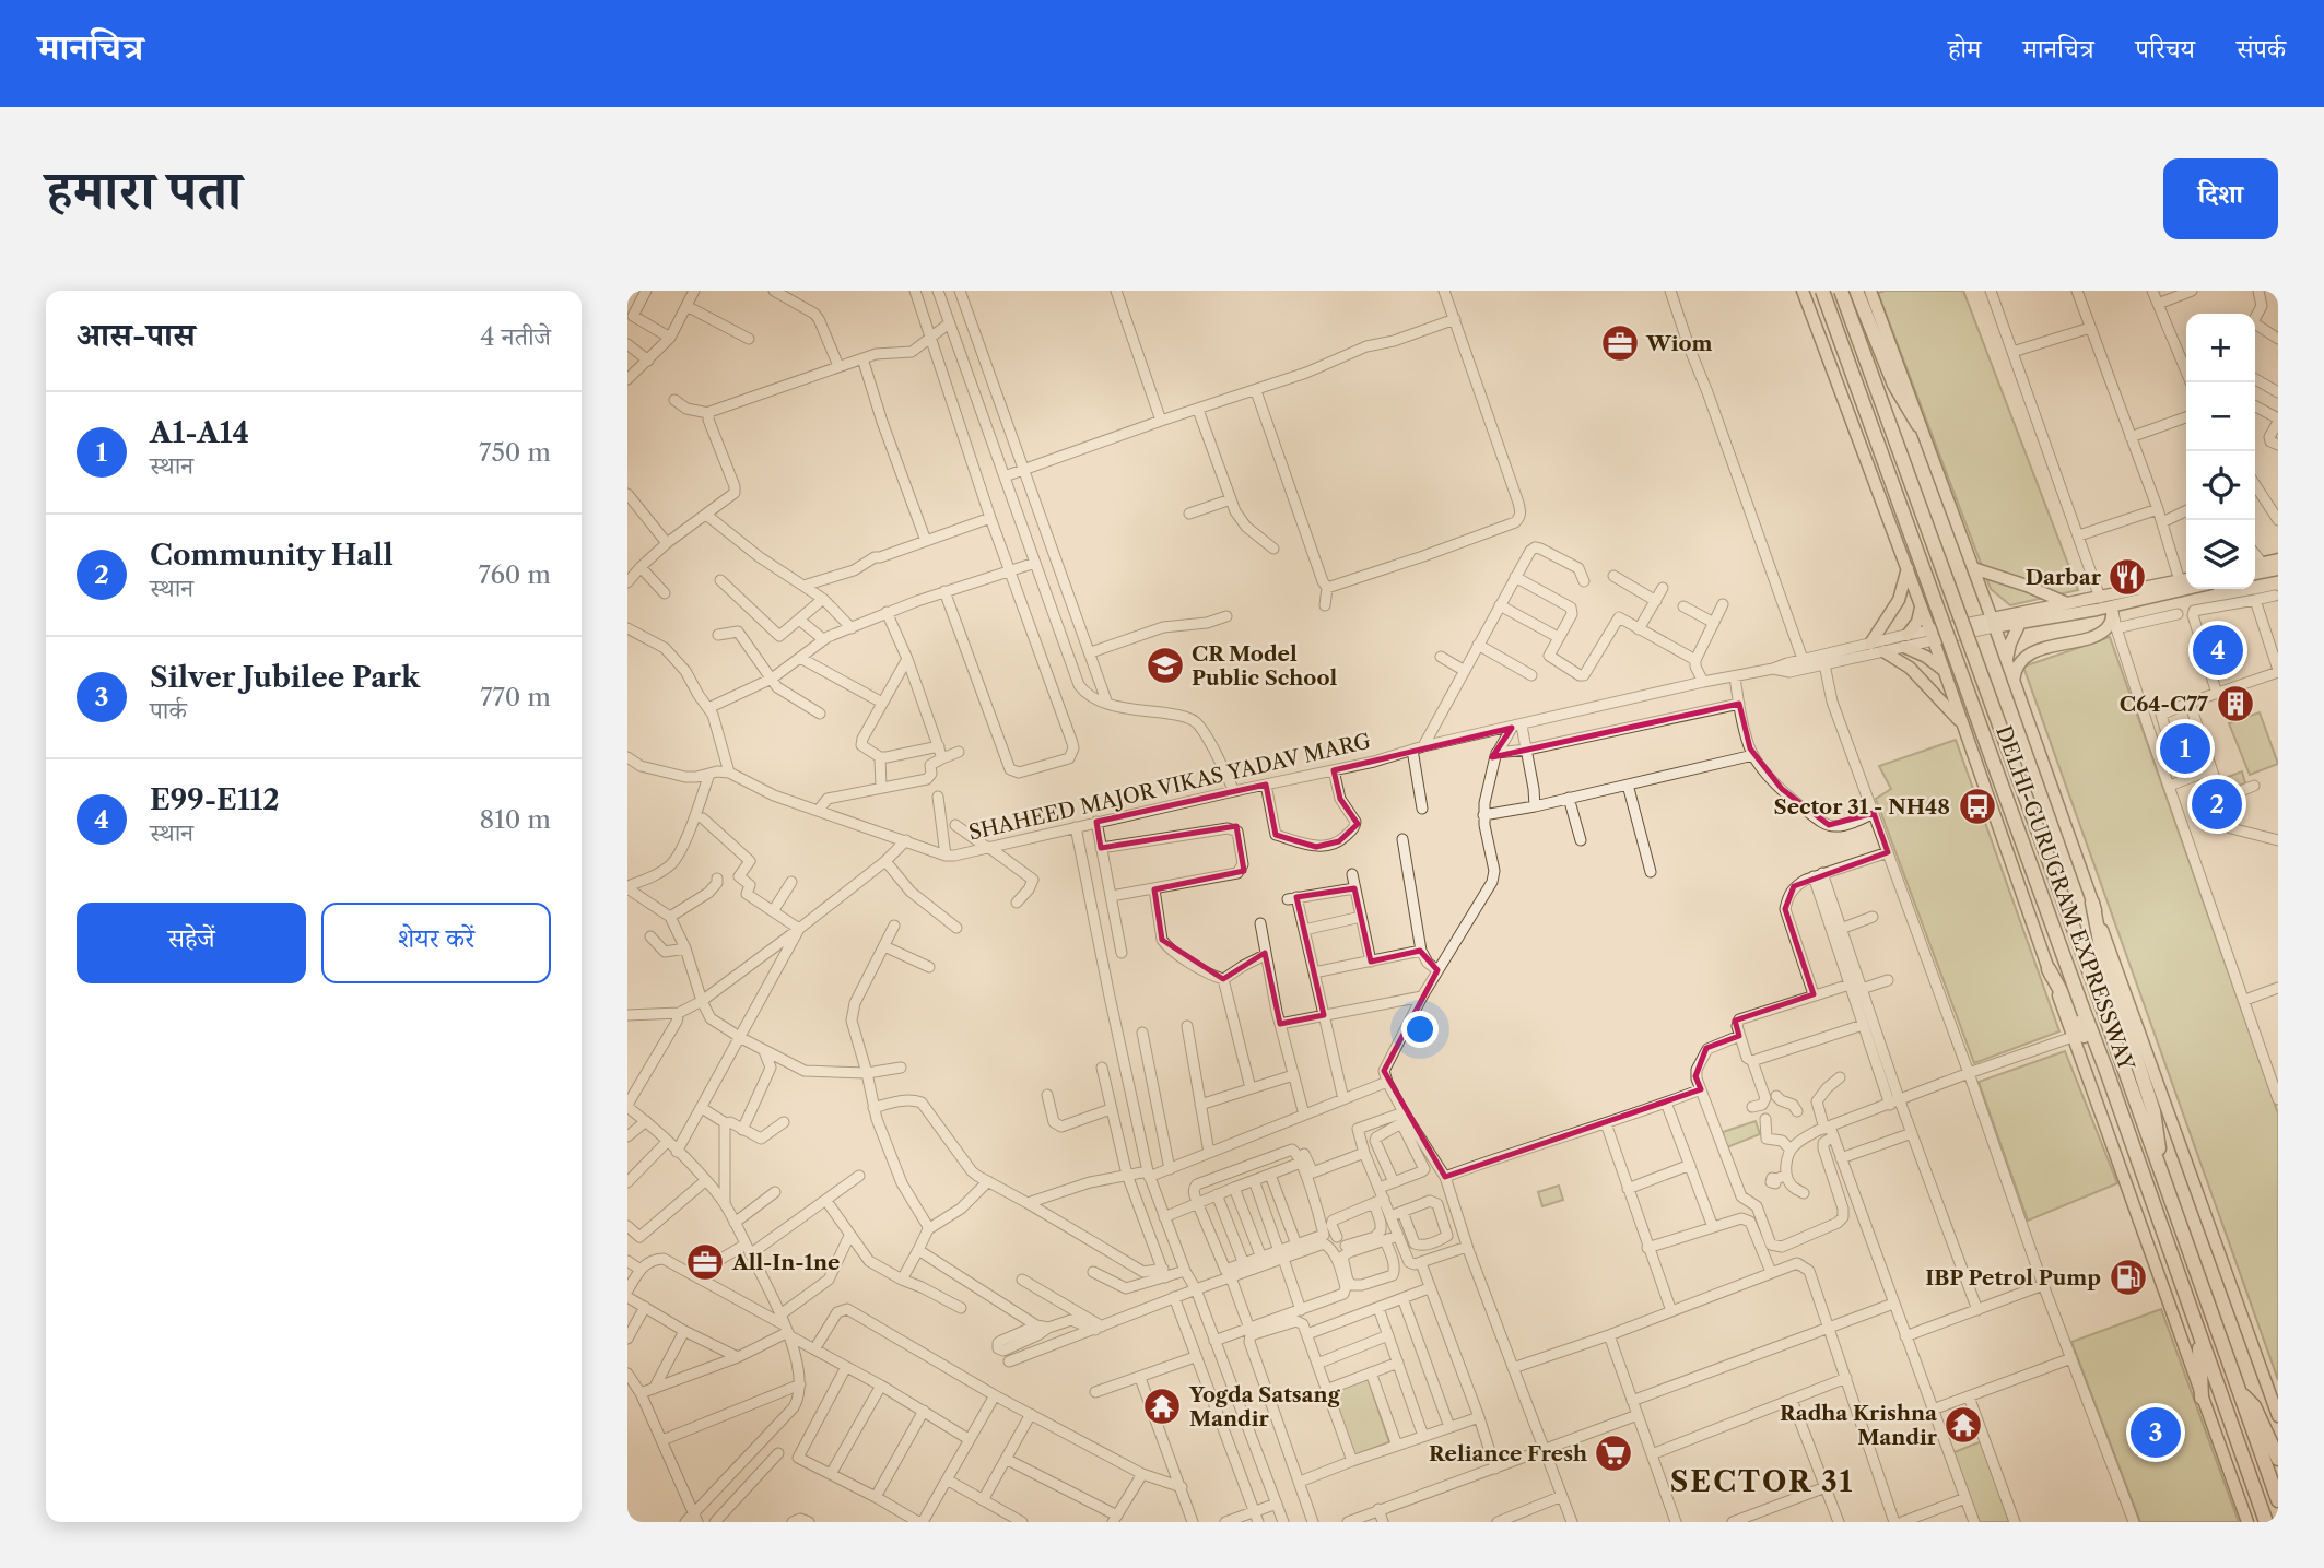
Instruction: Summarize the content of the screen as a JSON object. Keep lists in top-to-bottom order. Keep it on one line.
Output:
{"streets":{"highway":["DELHI-GURUGRAM EXPRESSWAY"],"main road":["SHAHEED MAJOR VIKAS YADAV MARG"]},"districts":["SECTOR 31"],"places":{"office":["Wiom","All-In-1ne"],"restaurant":["Darbar"],"school or university":["CR Model Public School"],"building":["C64-C77"],"bus stop":["Sector 31 - NH48"],"fuel station":["IBP Petrol Pump"],"temple":["Yogda Satsang Mandir","Radha Krishna Mandir"],"supermarket":["Reliance Fresh"]},"page":{"header":"मानचित्र","nav":["होम","मानचित्र","परिचय","संपर्क"],"title":"हमारा पता","buttons":["दिशा",["सहेजें","शेयर करें"]],"heading":["आस-पास","4 नतीजे"],"map_buttons":["+","−"],"list":[{"mark":"1","name":"A1-A14","note":"स्थान","value":"750 m"},{"mark":"2","name":"Community Hall","note":"स्थान","value":"760 m"},{"mark":"3","name":"Silver Jubilee Park","note":"पार्क","value":"770 m"},{"mark":"4","name":"E99-E112","note":"स्थान","value":"810 m"}],"pins":["4","1","2","3"]}}
